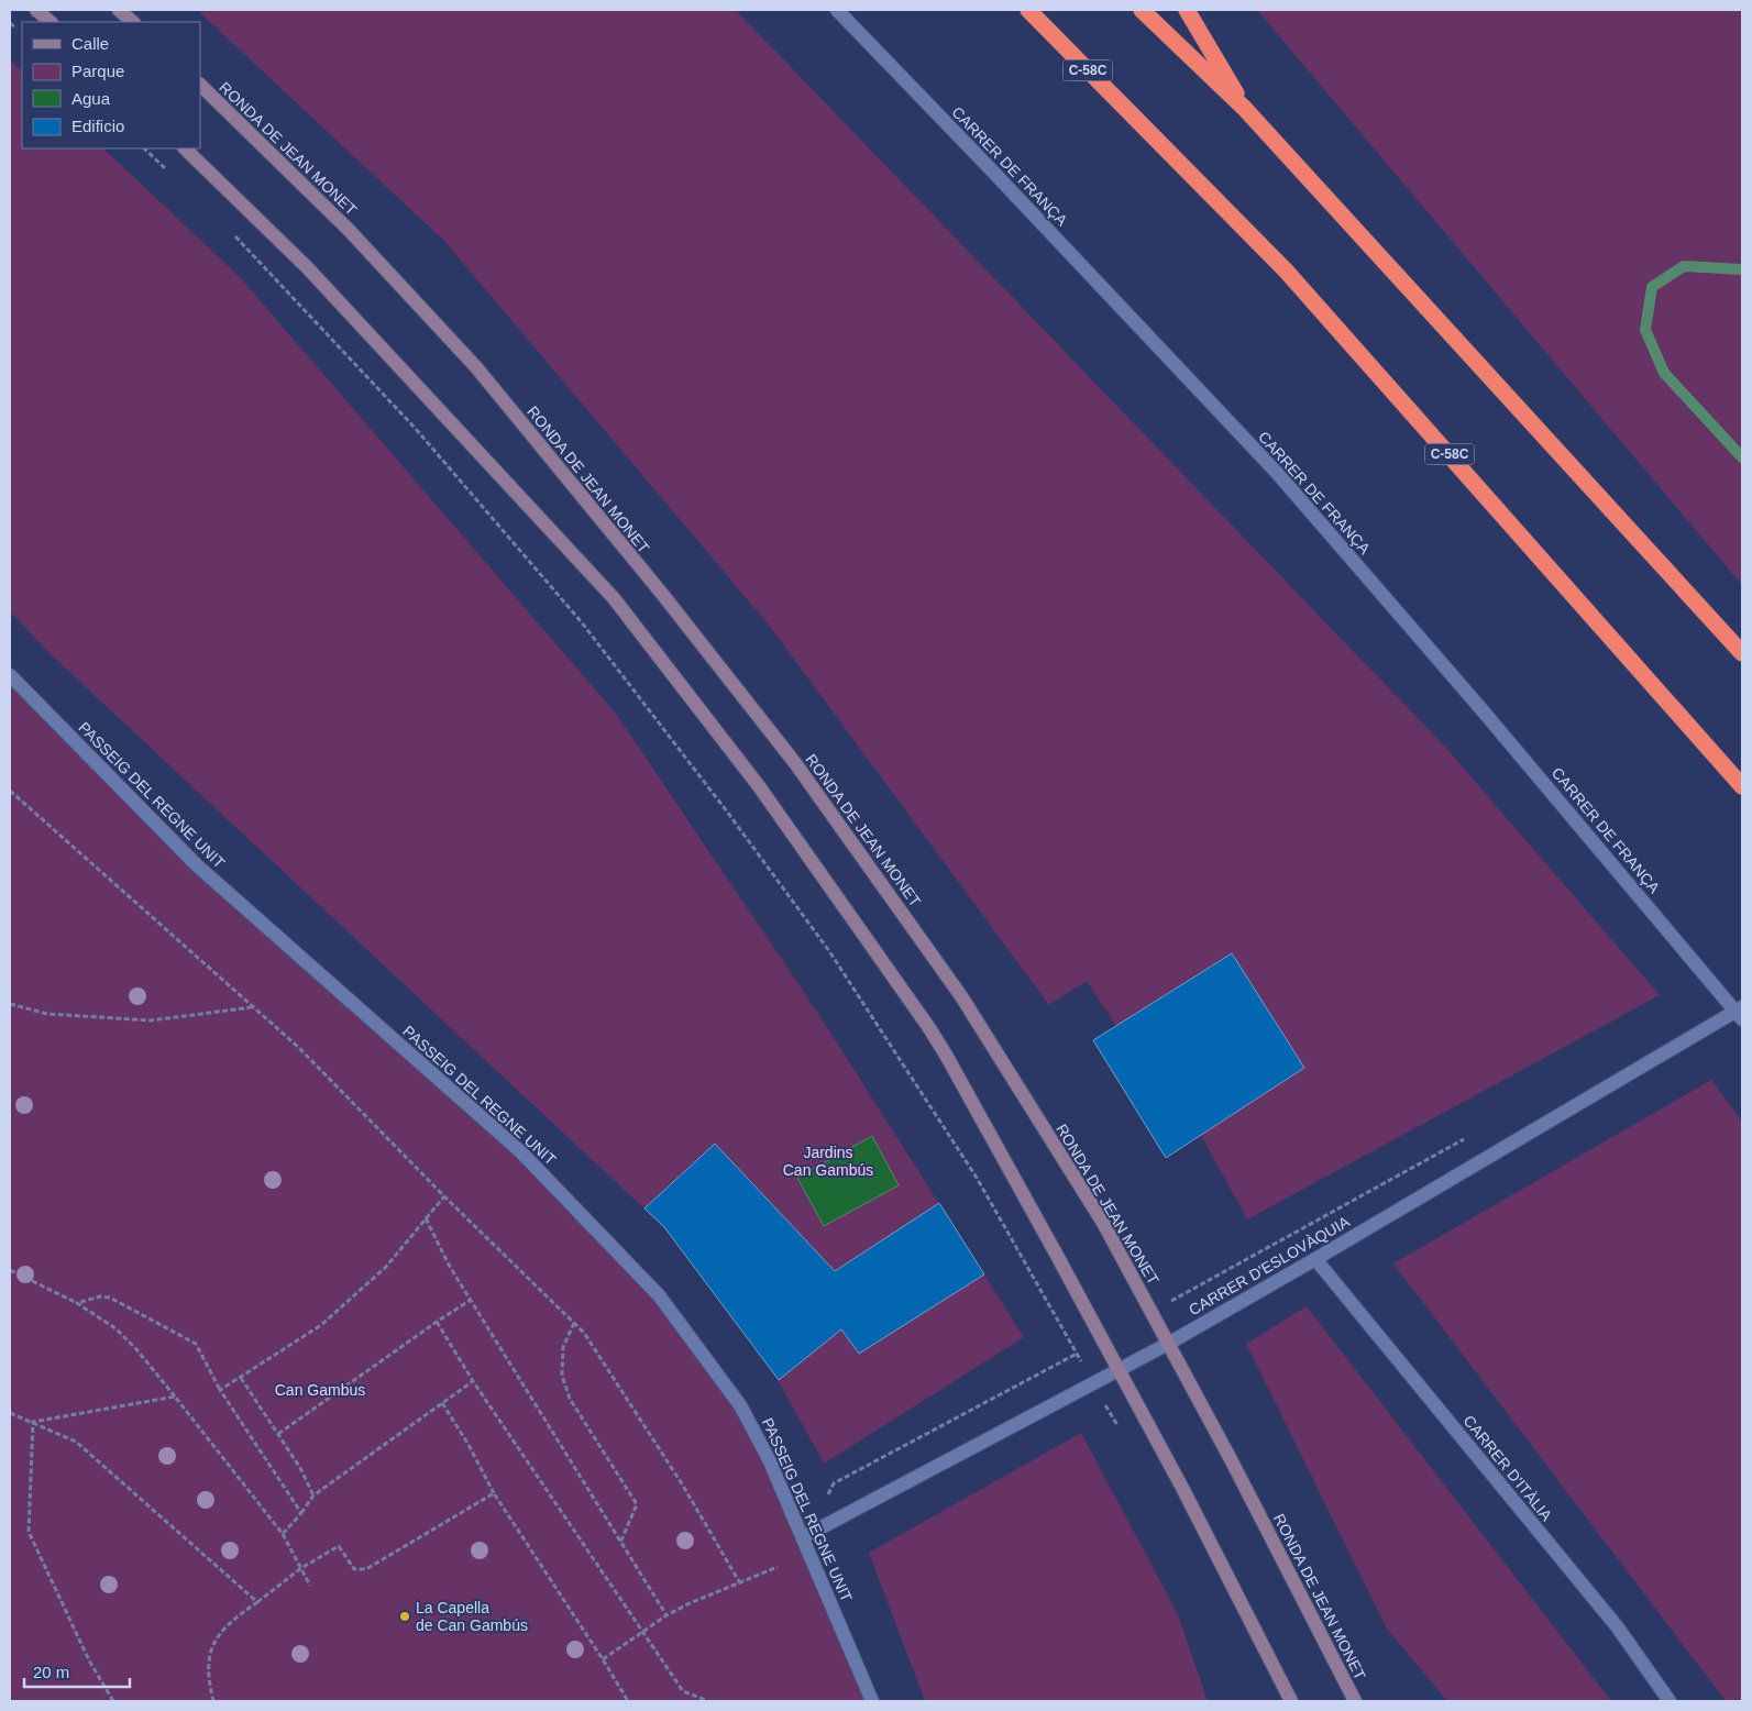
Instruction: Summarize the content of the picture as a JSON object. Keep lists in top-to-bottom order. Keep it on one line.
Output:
{"streets":{"highway":["C-58C"],"street":["RONDA DE JEAN MONET","CARRER DE FRANÇA","PASSEIG DEL REGNE UNIT","CARRER D'ESLOVÀQUIA","CARRER D'ITÀLIA"]},"crossings":[["RONDA DE JEAN MONET","CARRER D'ESLOVÀQUIA"],["CARRER DE FRANÇA","CARRER D'ESLOVÀQUIA"],["PASSEIG DEL REGNE UNIT","CARRER D'ESLOVÀQUIA"],["CARRER D'ESLOVÀQUIA","CARRER D'ITÀLIA"]],"parks":["Jardins Can Gambús","Can Gambus"],"places":["La Capella de Can Gambús"],"legend":["Calle","Parque","Agua","Edificio"],"scale_bar":"20 m"}
